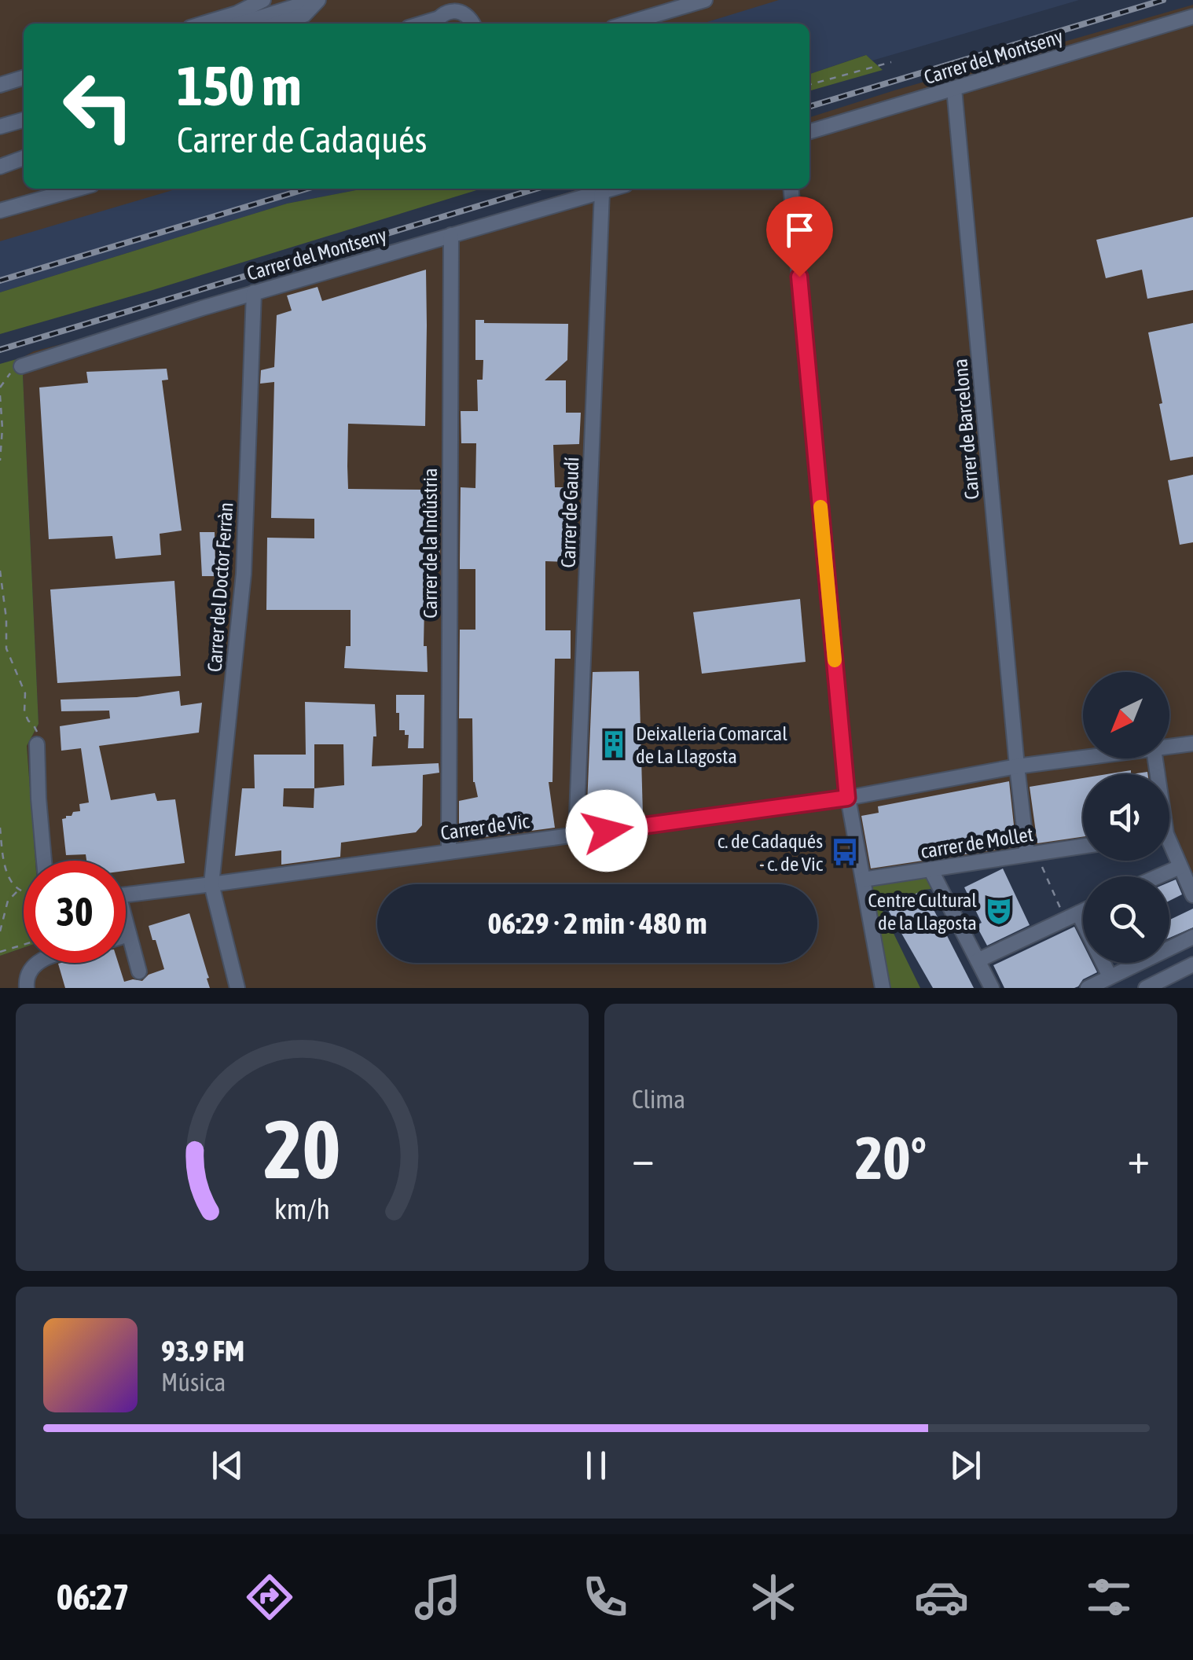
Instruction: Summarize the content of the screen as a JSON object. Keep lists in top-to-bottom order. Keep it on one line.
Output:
{"streets":{"street":["Carrer del Montseny","Carrer de Barcelona","Carrer de Gaudí","Carrer de la Indústria","Carrer del Doctor Ferràn","Carrer de Vic","carrer de Mollet"]},"crossings":[["Carrer del Montseny","Carrer de Barcelona"],["Carrer del Montseny","Carrer de Gaudí"],["Carrer del Montseny","Carrer de la Indústria"],["Carrer del Montseny","Carrer del Doctor Ferràn"],["Carrer de Barcelona","Carrer de Vic"],["Carrer de Barcelona","carrer de Mollet"],["Carrer de Gaudí","Carrer de Vic"],["Carrer de la Indústria","Carrer de Vic"],["Carrer del Doctor Ferràn","Carrer de Vic"]],"places":{"building":["Deixalleria Comarcal de La Llagosta"],"bus stop":["c. de Cadaqués - c. de Vic"],"theatre":["Centre Cultural de la Llagosta"]},"north":"bottom left","page":{"turn":["150 m","Carrer de Cadaqués"],"limit":"30","trip":"06:29 · 2 min · 480 m","tile":"Clima","heat":["−","20°","+"],"song":["93.9 FM","Música"],"tabs":"06:27","gauge":["20","km/h"]}}
